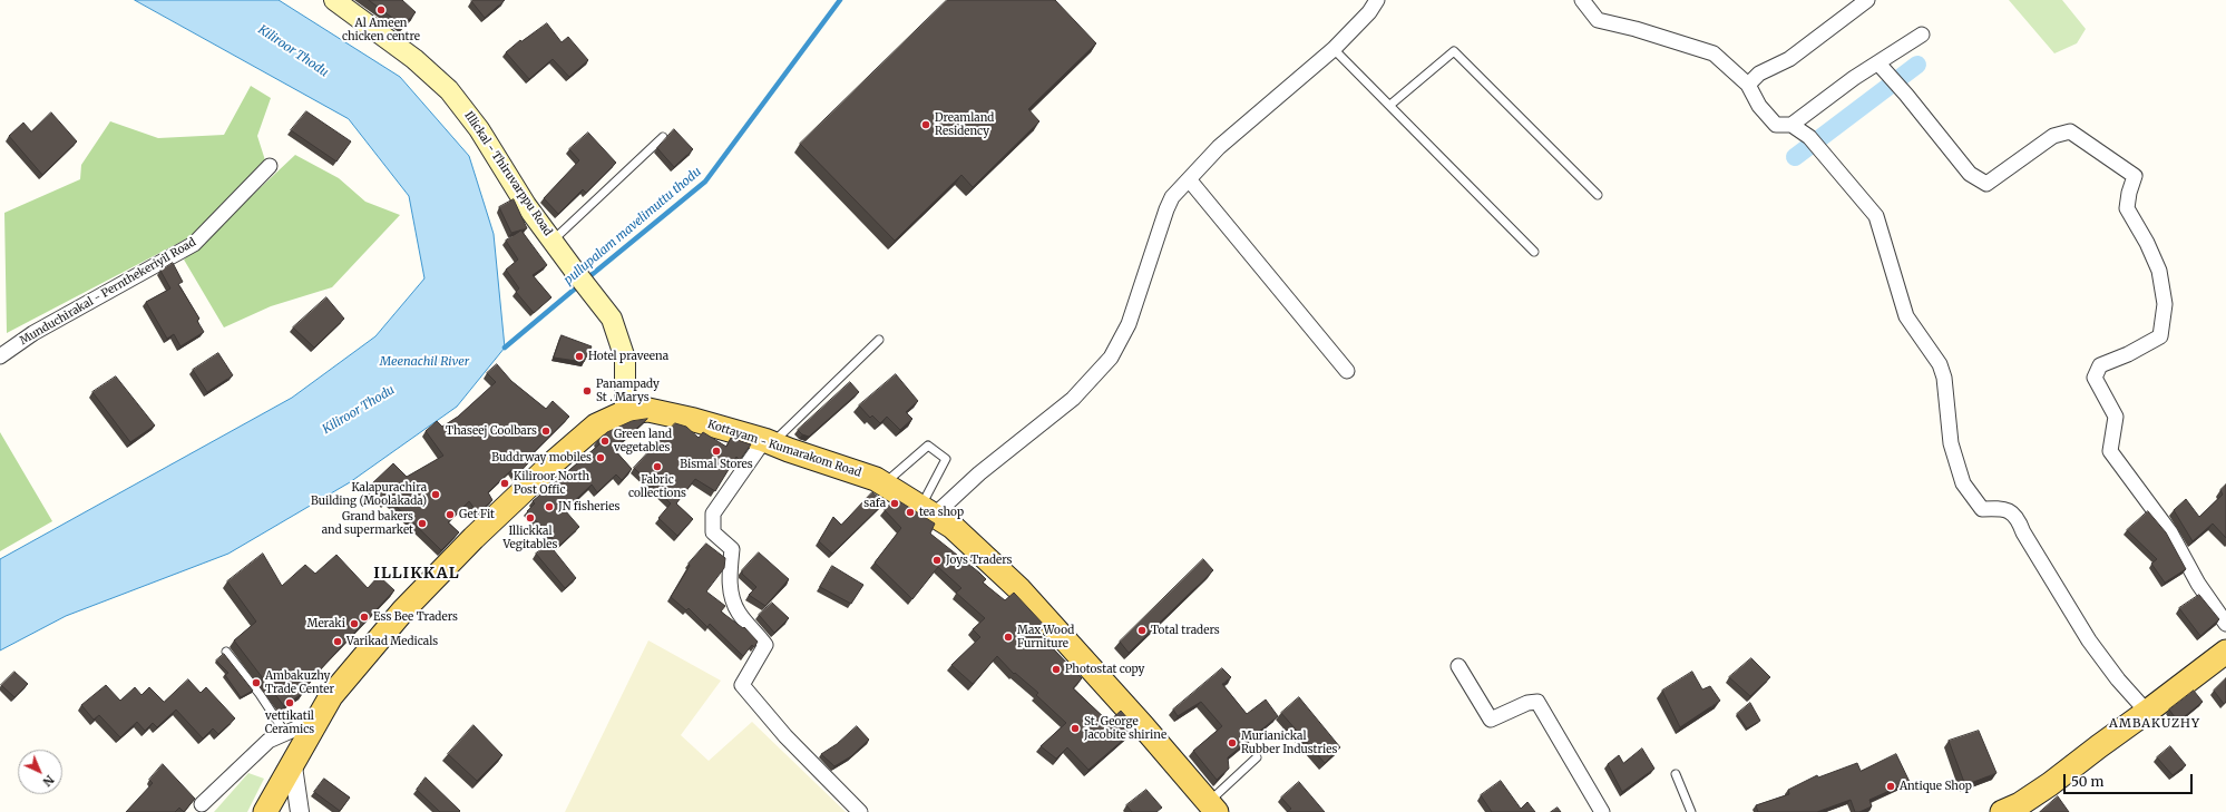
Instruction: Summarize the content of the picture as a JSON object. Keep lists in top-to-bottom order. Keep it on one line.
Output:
{"streets":{"main road":["Illickal - Thiruvarppu Road","Kottayam - Kumarakom Road"],"street":["Munduchirakal - Pernthekeriyil Road"]},"crossings":[["Illickal - Thiruvarppu Road","Kottayam - Kumarakom Road"]],"districts":["ILLIKKAL","AMBAKUZHY"],"water":["Kiliroor Thodu","pullupalam mavelimuttu thodu","Meenachil River"],"places":["Al Ameen chicken centre","Dreamland Residency","Hotel praveena","Panampady St . Marys","Thaseej Coolbars","Green land vegetables","Bismal Stores","Buddrway mobiles","Fabric collections","Kiliroor North Post Offic","Kalapurachira Building (Moolakada)","safa","JN fisheries","tea shop","Get Fit","Illickkal Vegitables","Grand bakers and supermarket","Joys Traders","Ess Bee Traders","Meraki","Total traders","Max Wood Furniture","Varikad Medicals","Photostat copy","Ambakuzhy Trade Center","vettikatil Ceramics","St. George Jacobite shirine","Murianickal Rubber Industries","Antique Shop"],"scale_bar":"50 m","north":"bottom right"}
